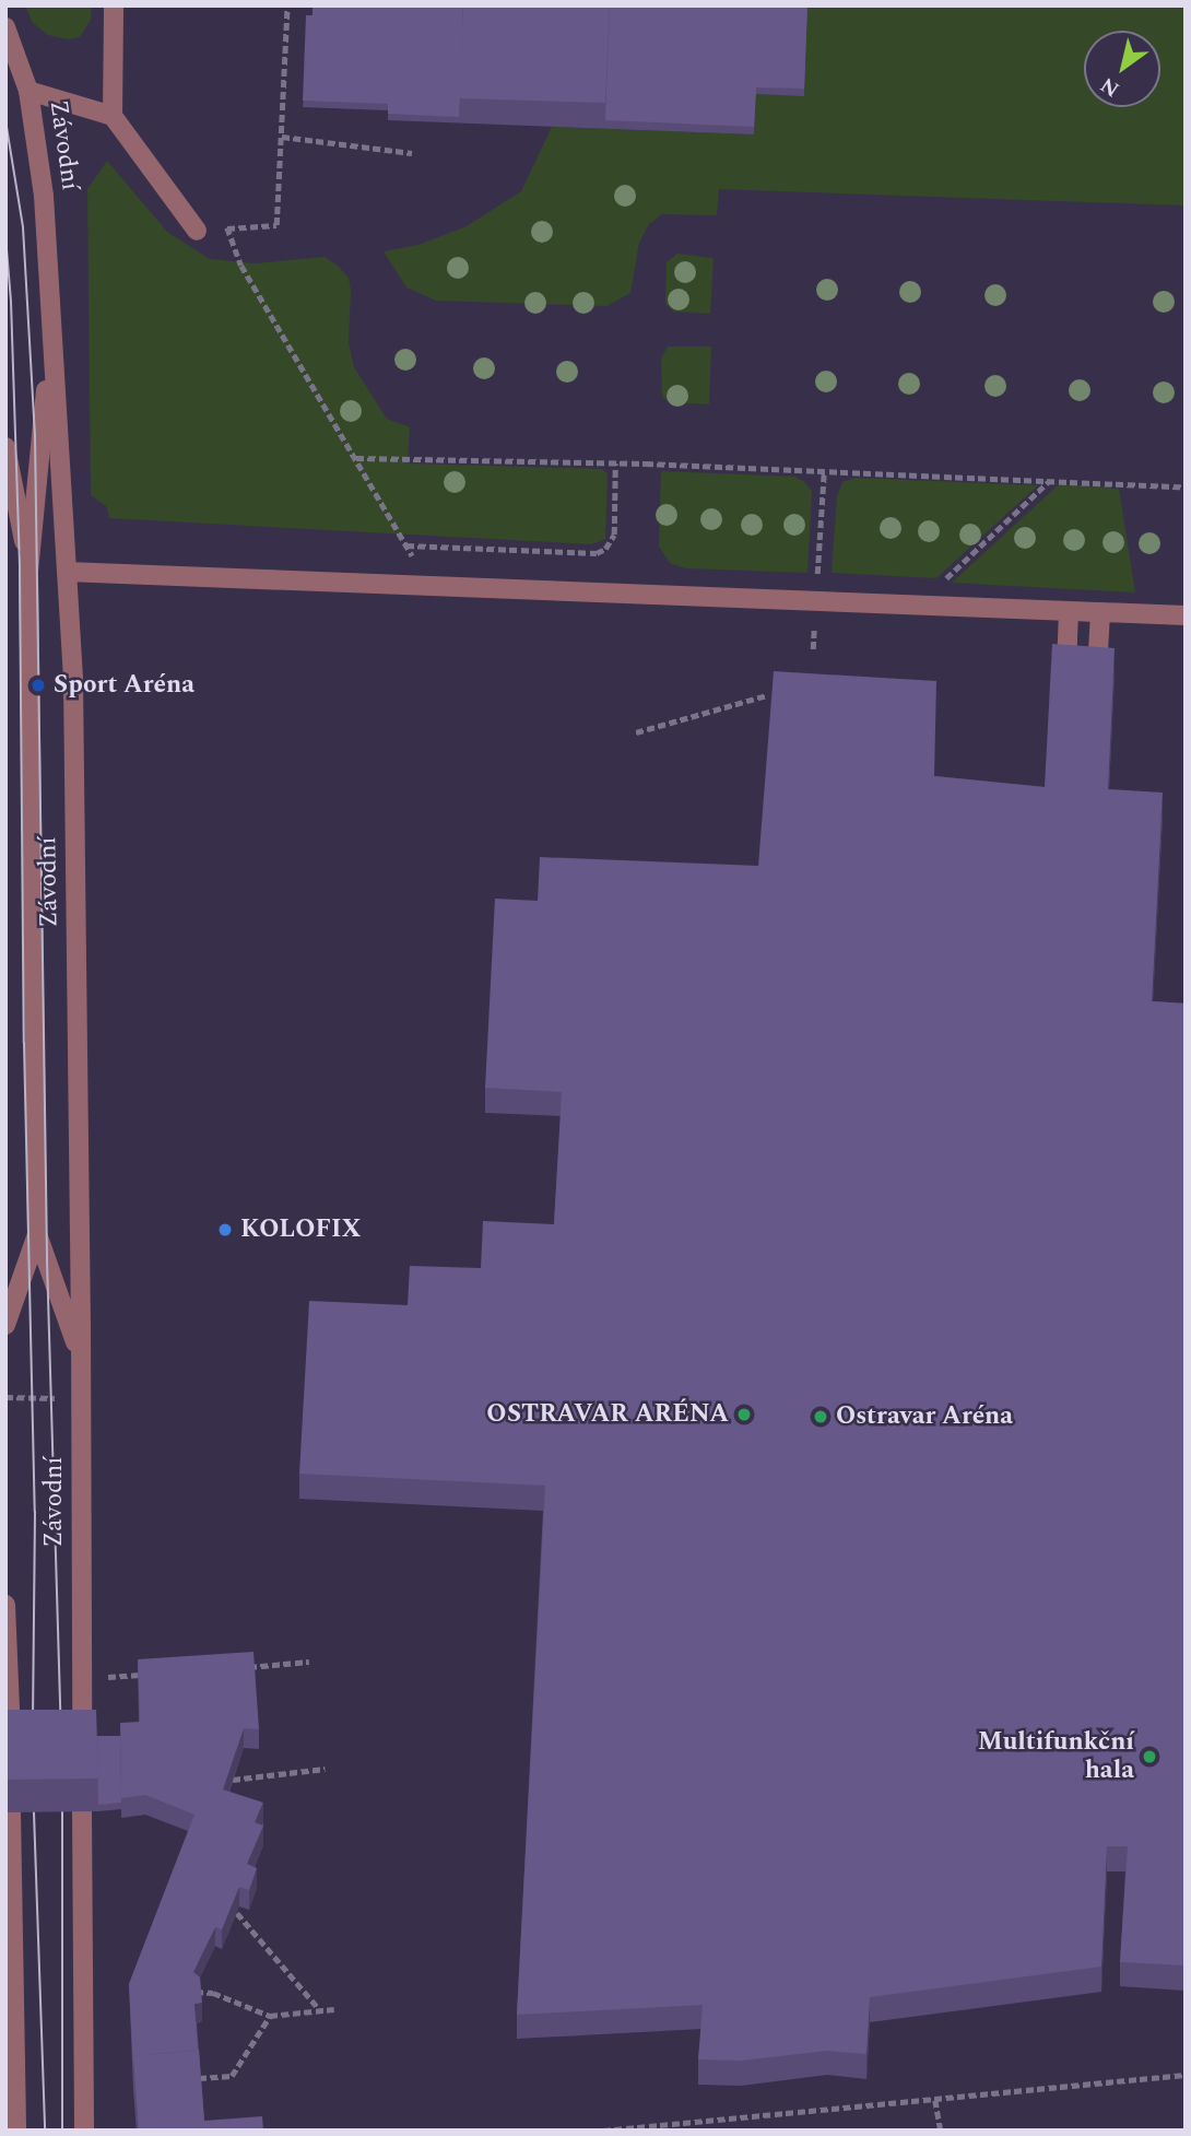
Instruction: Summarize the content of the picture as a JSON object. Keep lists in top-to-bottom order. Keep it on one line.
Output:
{"streets":{"street":["Závodní"]},"places":["Sport Aréna","KOLOFIX","OSTRAVAR ARÉNA","Ostravar Aréna","Multifunkční hala"],"north":"bottom left"}
